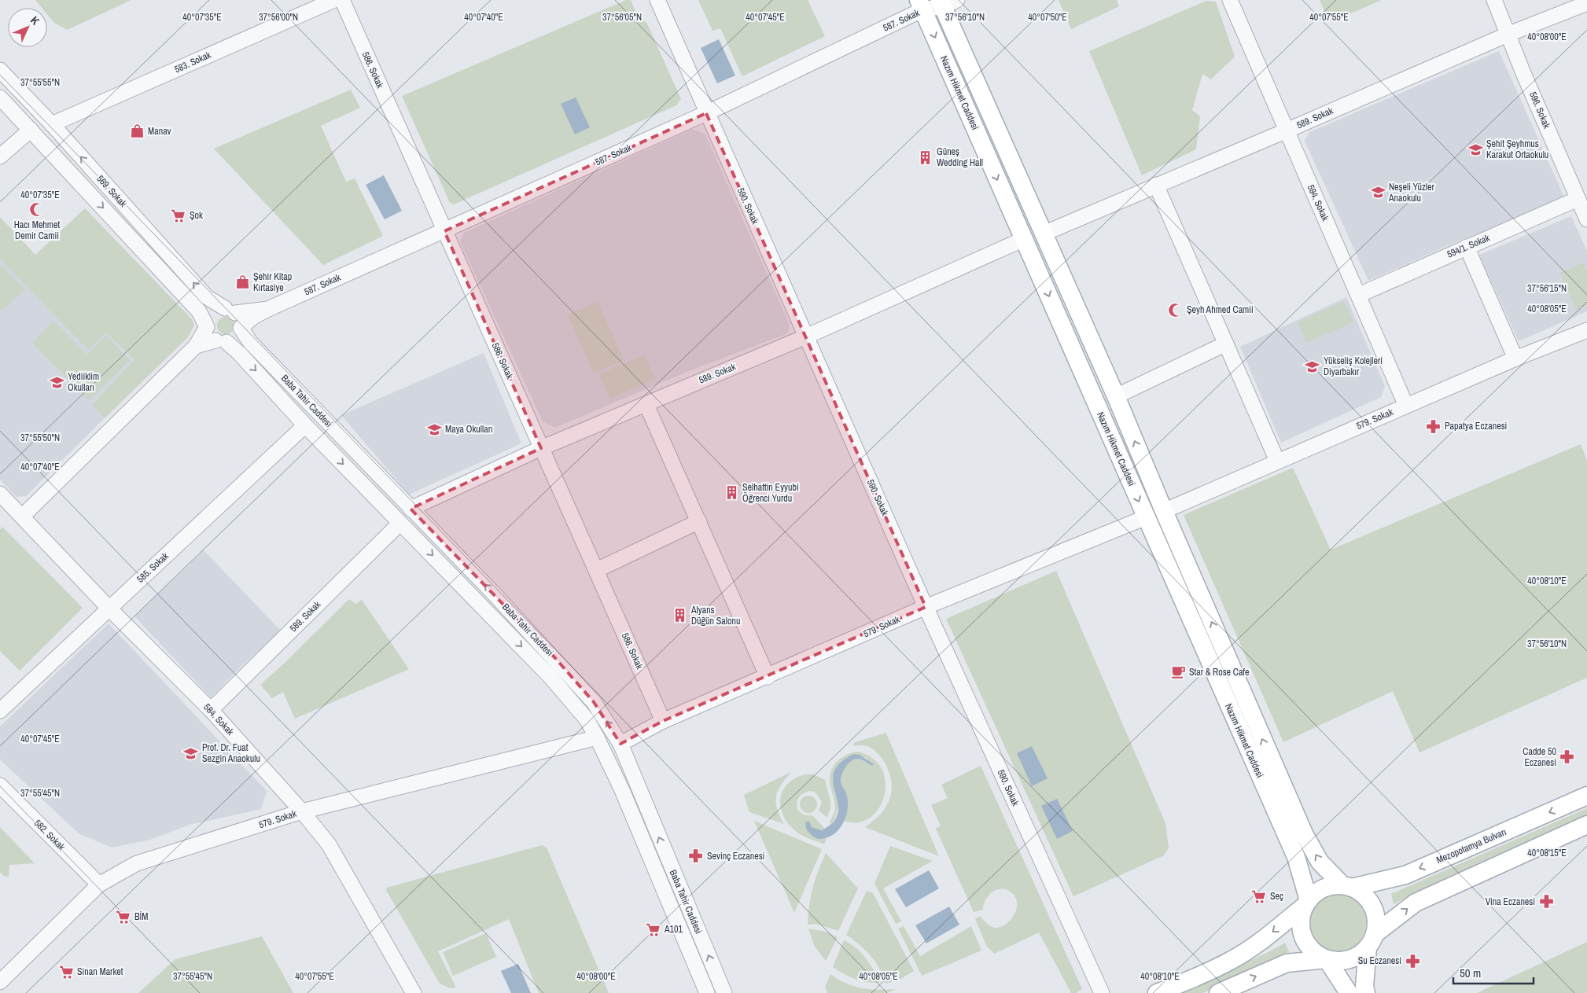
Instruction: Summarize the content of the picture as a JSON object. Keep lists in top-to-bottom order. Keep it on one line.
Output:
{"streets":{"main road":["Nazım Hikmet Caddesi","Mezopotamya Bulvarı"],"street":["587. Sokak","583. Sokak","586. Sokak","596. Sokak","589. Sokak","569. Sokak","594. Sokak","590. Sokak","594/1. Sokak","Baba Tahir Caddesi","579. Sokak","585. Sokak","584. Sokak","582. Sokak"]},"crossings":[["587. Sokak","586. Sokak"],["587. Sokak","Nazım Hikmet Caddesi"],["587. Sokak","590. Sokak"],["583. Sokak","569. Sokak"],["586. Sokak","589. Sokak"],["586. Sokak","579. Sokak"],["Nazım Hikmet Caddesi","589. Sokak"],["Nazım Hikmet Caddesi","579. Sokak"],["Nazım Hikmet Caddesi","Mezopotamya Bulvarı"],["596. Sokak","589. Sokak"],["596. Sokak","594/1. Sokak"],["589. Sokak","594. Sokak"],["589. Sokak","590. Sokak"],["589. Sokak","Baba Tahir Caddesi"],["589. Sokak","584. Sokak"],["569. Sokak","Baba Tahir Caddesi"],["594. Sokak","594/1. Sokak"],["594. Sokak","579. Sokak"],["590. Sokak","579. Sokak"],["Baba Tahir Caddesi","579. Sokak"],["Baba Tahir Caddesi","585. Sokak"],["579. Sokak","584. Sokak"],["579. Sokak","582. Sokak"],["585. Sokak","584. Sokak"]],"places":{"shop":["Manav","Şehir Kitap Kırtasiye"],"school or university":["Şehit Şeyhmus Karakut Ortaokulu","Neşeli Yüzler Anaokulu","Yükseliş Kolejleri Diyarbakır","Yediiklim Okulları","Maya Okulları","Prof. Dr. Fuat Sezgin Anaokulu"],"building":["Güneş Wedding Hall","Selhattin Eyyubi Öğrenci Yurdu","Alyans Düğün Salonu"],"mosque":["Hacı Mehmet Demir Camii","Şeyh Ahmed Camii"],"supermarket":["Şok","Seç","BİM","A101","Sinan Market"],"pharmacy":["Papatya Eczanesi","Cadde 50 Eczanesi","Sevinç Eczanesi","Vina Eczanesi","Su Eczanesi"],"cafe":["Star & Rose Cafe"]},"scale_bar":"50 m","north":"top right","coordinates":["40°07'35\"E","40°07'40\"E","40°07'45\"E","40°07'50\"E","40°07'55\"E","37°56'00\"N","37°56'05\"N","37°56'10\"N","40°08'00\"E","37°55'55\"N","37°56'15\"N","40°08'05\"E","37°55'50\"N","40°08'10\"E","37°55'45\"N","40°08'15\"E"]}
